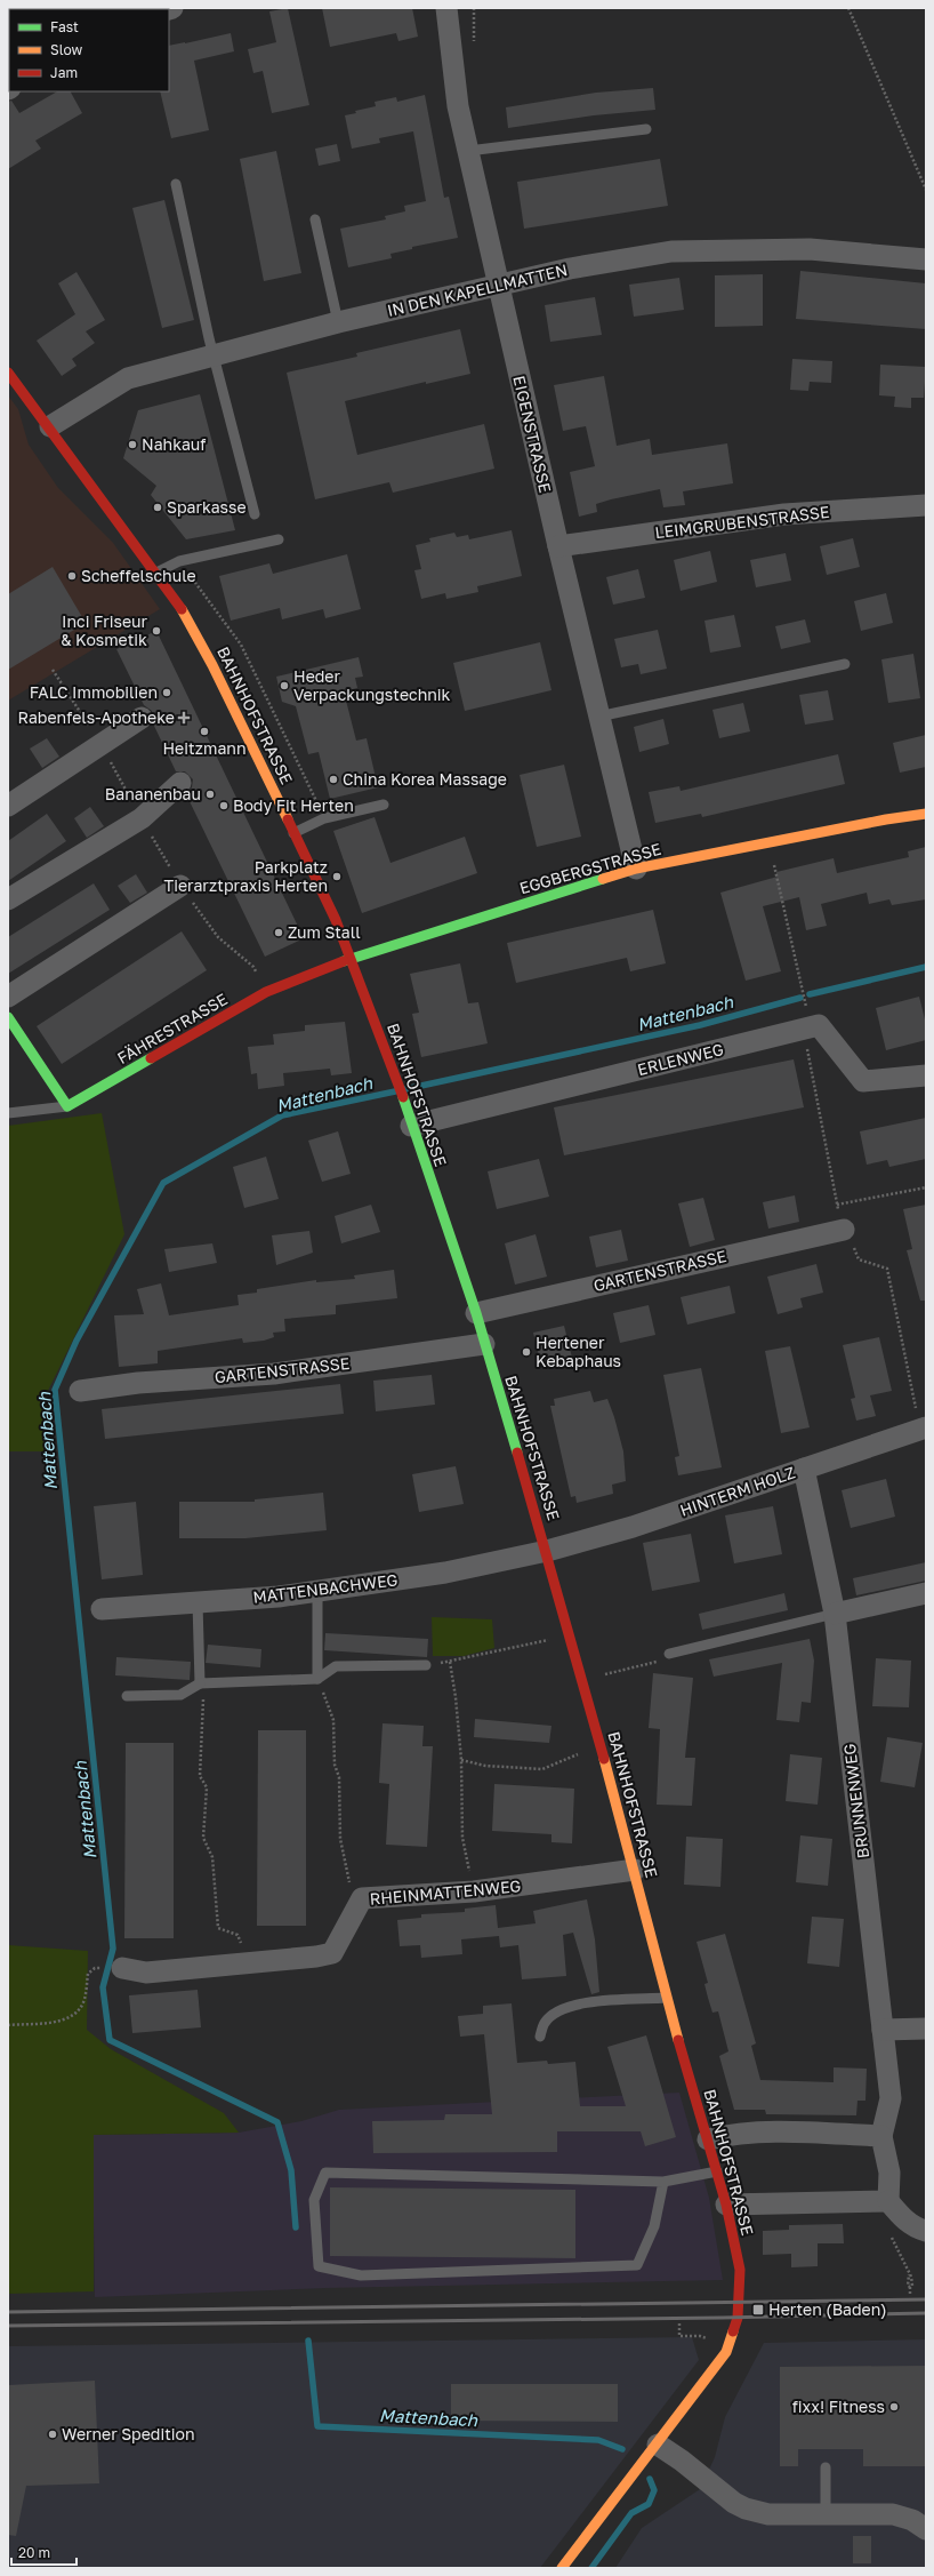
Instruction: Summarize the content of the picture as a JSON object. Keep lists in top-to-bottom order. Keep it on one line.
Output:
{"streets":{"street":["IN DEN KAPELLMATTEN","EIGENSTRASSE","LEIMGRUBENSTRASSE","BAHNHOFSTRASSE","EGGBERGSTRASSE","FÄHRESTRASSE","ERLENWEG","GARTENSTRASSE","HINTERM HOLZ","MATTENBACHWEG","BRUNNENWEG","RHEINMATTENWEG"]},"crossings":[["IN DEN KAPELLMATTEN","EIGENSTRASSE"],["IN DEN KAPELLMATTEN","BAHNHOFSTRASSE"],["EIGENSTRASSE","LEIMGRUBENSTRASSE"],["EIGENSTRASSE","EGGBERGSTRASSE"],["BAHNHOFSTRASSE","EGGBERGSTRASSE"],["BAHNHOFSTRASSE","FÄHRESTRASSE"],["BAHNHOFSTRASSE","ERLENWEG"],["BAHNHOFSTRASSE","GARTENSTRASSE"],["BAHNHOFSTRASSE","HINTERM HOLZ"],["BAHNHOFSTRASSE","MATTENBACHWEG"],["BAHNHOFSTRASSE","RHEINMATTENWEG"],["EGGBERGSTRASSE","FÄHRESTRASSE"],["HINTERM HOLZ","MATTENBACHWEG"],["HINTERM HOLZ","BRUNNENWEG"]],"water":["Mattenbach"],"places":{"other":["Nahkauf","Sparkasse","Scheffelschule","Inci Friseur & Kosmetik","Heder Verpackungstechnik","FALC Immobilien","Heitzmann","China Korea Massage","Bananenbau","Body Fit Herten","Parkplatz Tierarztpraxis Herten","Zum Stall","Hertener Kebaphaus","fixx! Fitness","Werner Spedition"],"health":["Rabenfels-Apotheke"],"transit":["Herten (Baden)"]},"legend":["Fast","Slow","Jam"],"scale_bar":"20 m"}
